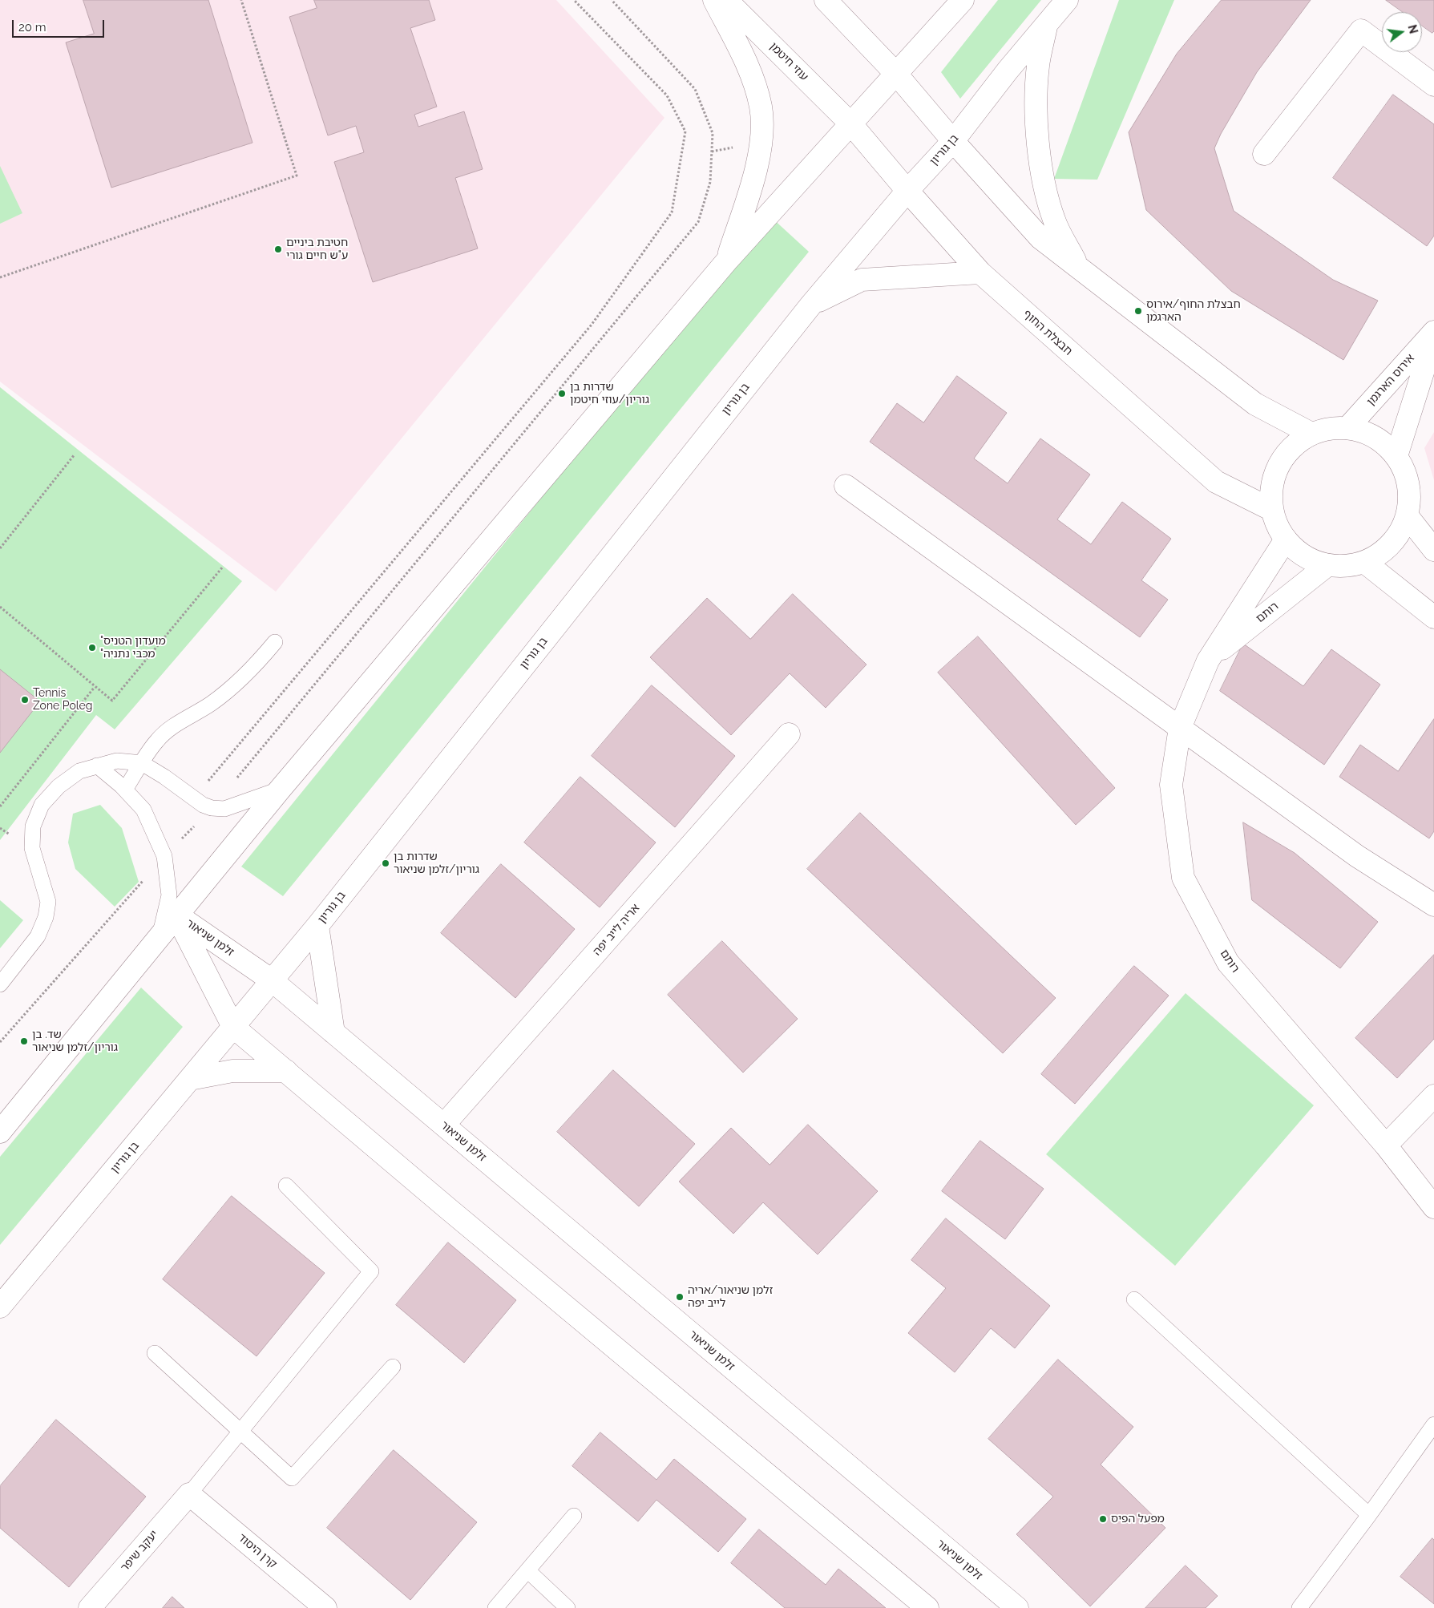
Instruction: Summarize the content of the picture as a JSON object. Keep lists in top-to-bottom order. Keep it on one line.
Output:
{"streets":{"street":["עוזי חיטמן","בן גוריון","חבצלת החוף","אירוס הארגמן","רותם","אריה לייב יפה","זלמן שניאור","יעקב שיפר","קרן היסוד"]},"crossings":[["עוזי חיטמן","חבצלת החוף"],["בן גוריון","חבצלת החוף"],["בן גוריון","זלמן שניאור"],["חבצלת החוף","אירוס הארגמן"],["חבצלת החוף","רותם"],["אירוס הארגמן","רותם"],["אריה לייב יפה","זלמן שניאור"],["יעקב שיפר","קרן היסוד"]],"places":["חטיבת ביניים ע\"ש חיים גורי","חבצלת החוף/אירוס הארגמן","שדרות בן גוריון/עוזי חיטמן","\"מועדון הטניס \"מכבי נתניה","Tennis Zone Poleg","שדרות בן גוריון/זלמן שניאור","שד. בן גוריון/זלמן שניאור","זלמן שניאור/אריה לייב יפה","מפעל הפיס"],"scale_bar":"20 m","north":"right"}
